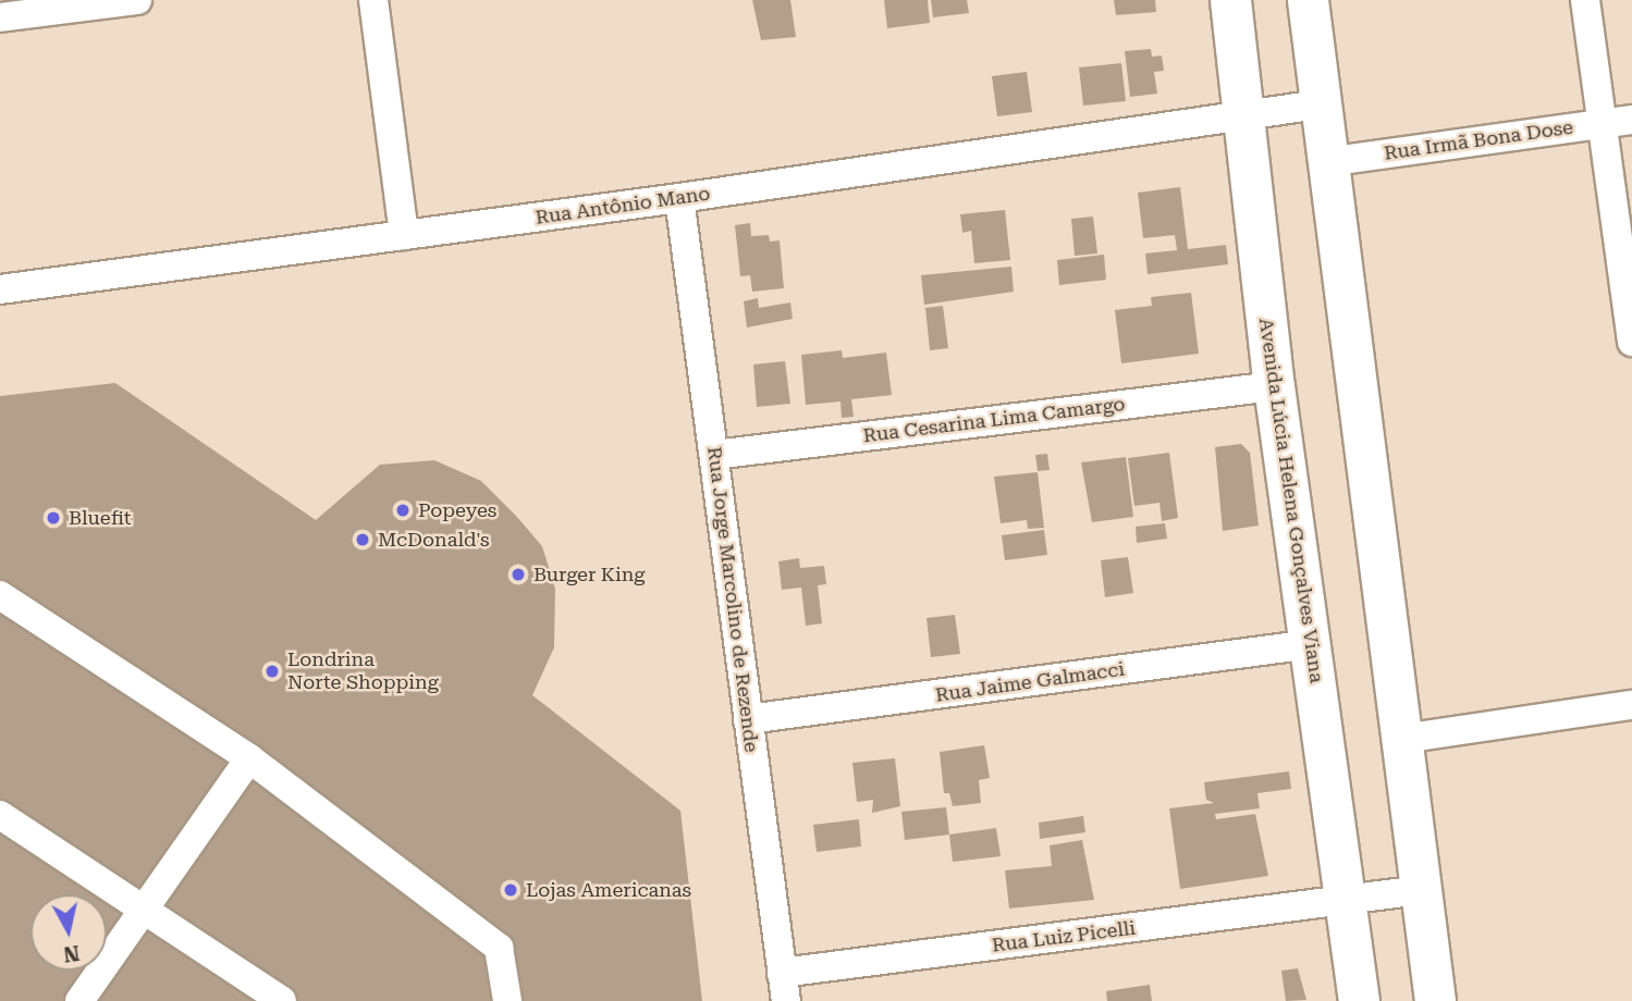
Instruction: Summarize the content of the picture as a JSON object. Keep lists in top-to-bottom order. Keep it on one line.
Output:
{"streets":{"street":["Rua Irmã Bona Dose","Rua Antônio Mano","Rua Cesarina Lima Camargo","Avenida Lúcia Helena Gonçalves Viana","Rua Jorge Marcolino de Rezende","Rua Jaime Galmacci","Rua Luiz Picelli"]},"crossings":[["Rua Antônio Mano","Avenida Lúcia Helena Gonçalves Viana"],["Rua Antônio Mano","Rua Jorge Marcolino de Rezende"],["Rua Cesarina Lima Camargo","Avenida Lúcia Helena Gonçalves Viana"],["Rua Cesarina Lima Camargo","Rua Jorge Marcolino de Rezende"],["Avenida Lúcia Helena Gonçalves Viana","Rua Jaime Galmacci"],["Avenida Lúcia Helena Gonçalves Viana","Rua Luiz Picelli"],["Rua Jorge Marcolino de Rezende","Rua Jaime Galmacci"],["Rua Jorge Marcolino de Rezende","Rua Luiz Picelli"]],"places":["Popeyes","Bluefit","McDonald's","Burger King","Londrina Norte Shopping","Lojas Americanas"],"north":"bottom"}
